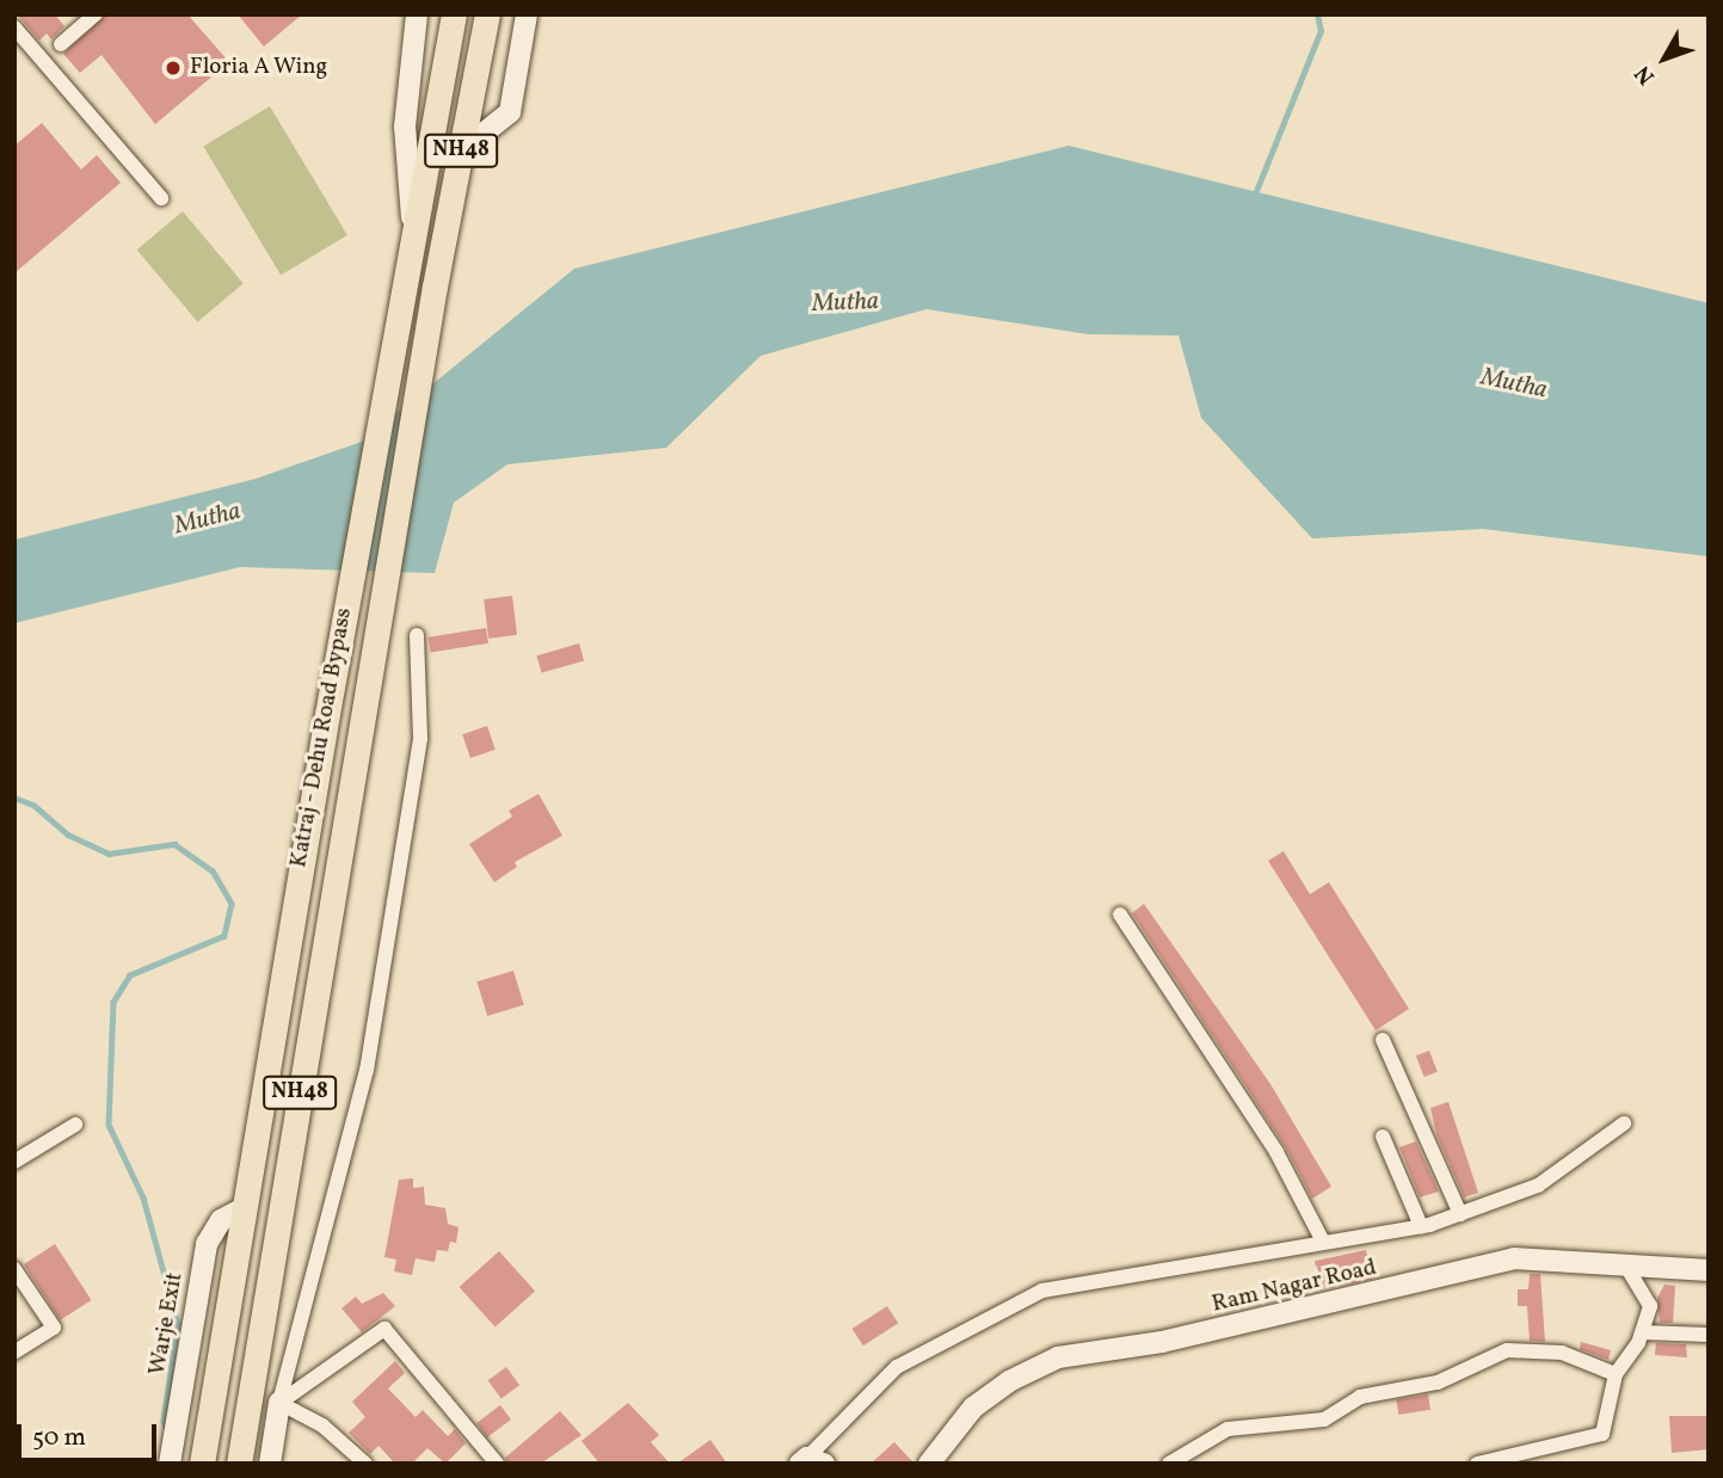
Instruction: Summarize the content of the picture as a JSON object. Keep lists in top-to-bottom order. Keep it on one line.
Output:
{"streets":{"highway":["NH48","Katraj - Dehu Road Bypass"],"street":["Ram Nagar Road","Warje Exit"]},"crossings":[["Katraj - Dehu Road Bypass","Warje Exit"]],"water":["Mutha"],"places":["Floria A Wing"],"scale_bar":"50 m","north":"bottom left"}
